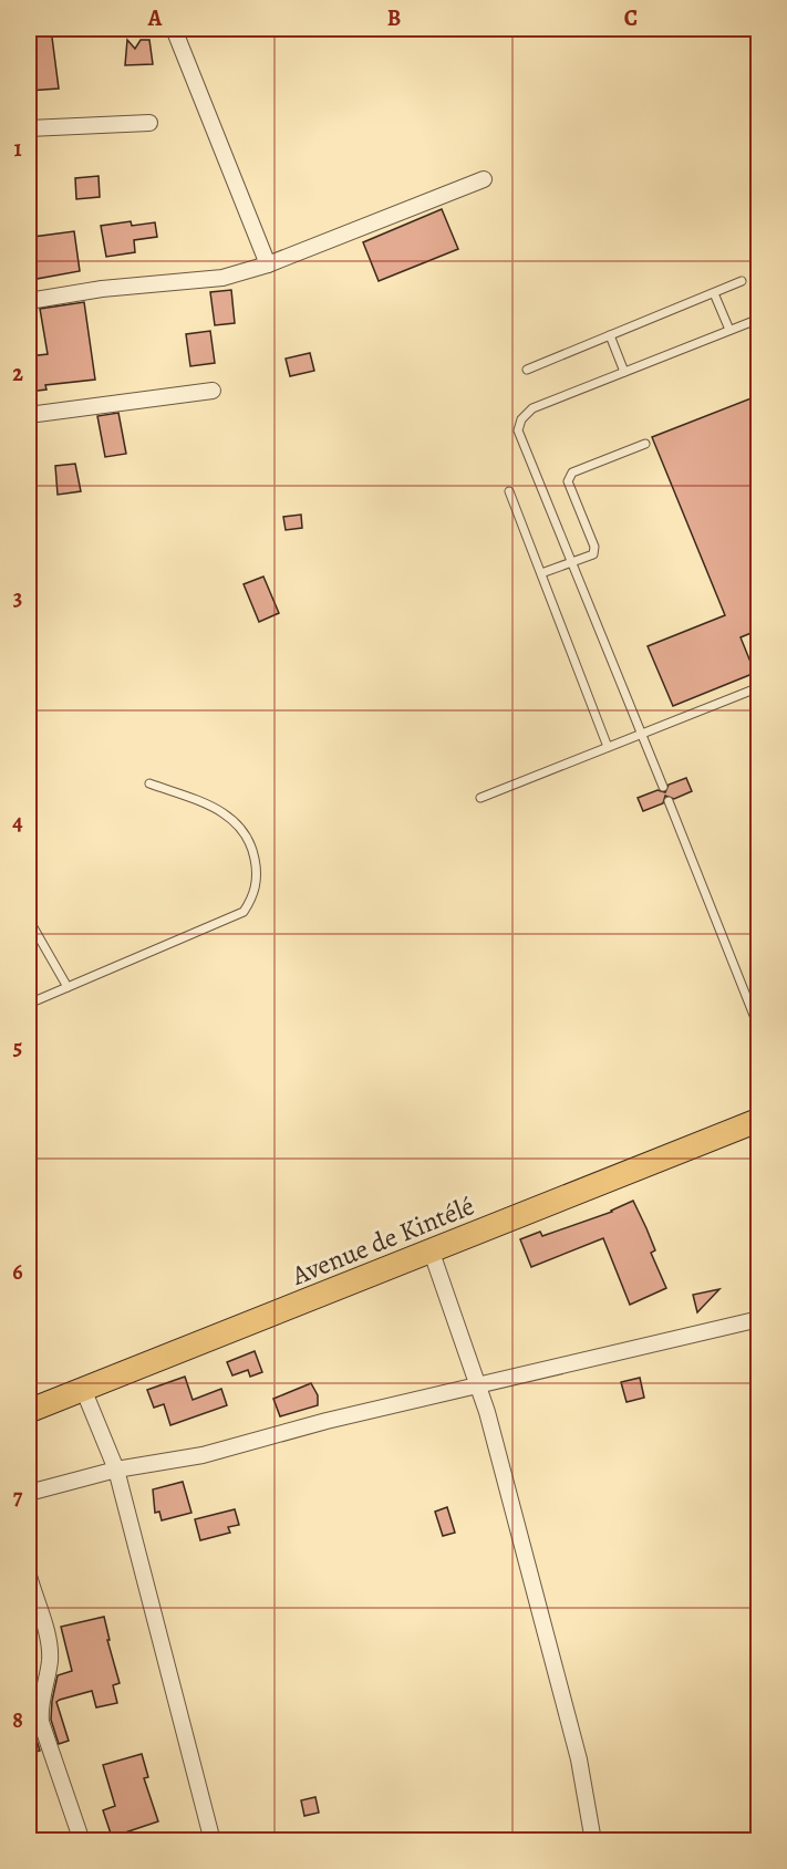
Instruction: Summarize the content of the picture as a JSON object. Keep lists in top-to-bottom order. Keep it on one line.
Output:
{"streets":{"main road":["Avenue de Kintélé"]},"grid":{"columns":["A","B","C"],"rows":["1","2","3","4","5","6","7","8"]}}
